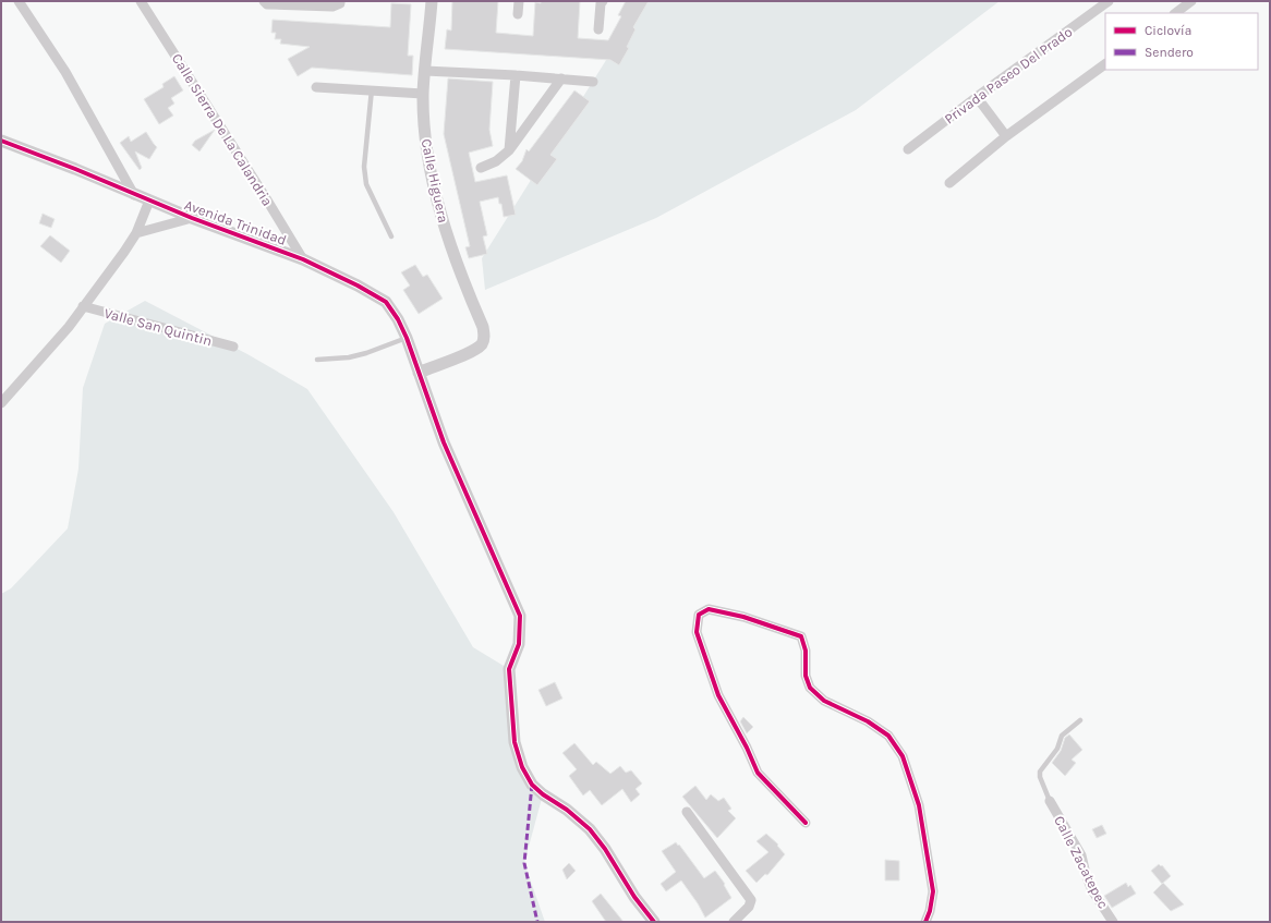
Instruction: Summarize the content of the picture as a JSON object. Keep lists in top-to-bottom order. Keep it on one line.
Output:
{"streets":{"street":["Privada Paseo Del Prado","Calle Sierra De La Calandria","Calle Higuera","Avenida Trinidad","Valle San Quintin","Calle Zacatepec"]},"crossings":[["Calle Sierra De La Calandria","Avenida Trinidad"],["Calle Higuera","Avenida Trinidad"]],"legend":["Ciclovía","Sendero"]}
